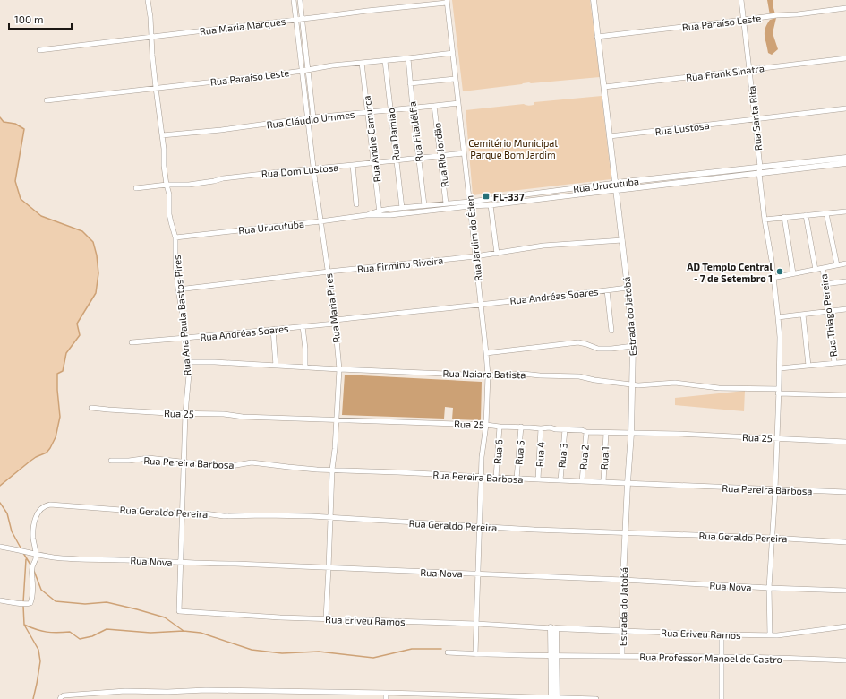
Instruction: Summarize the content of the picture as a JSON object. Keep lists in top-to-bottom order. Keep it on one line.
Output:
{"streets":{"street":["Rua Paraíso Leste","Rua Maria Marques","Rua Frank Sinatra","Rua Santa Rita","Rua Cláudio Ummes","Rua Lustosa","Rua Filadélfia","Rua Damião","Rua Andre Camurca","Rua Rio Jordão","Rua Dom Lustosa","Rua Urucutuba","Rua Jardim do Éden","Rua Firmino Riveira","Rua Andréas Soares","Rua Maria Pires","Rua Ana Paula Bastos Pires","Rua Thiago Pereira","Estrada do Jatobá","Rua Naiara Batista","Rua 25","Rua 6","Rua 5","Rua 4","Rua 3","Rua 2","Rua 1","Rua Pereira Barbosa","Rua Geraldo Pereira","Rua Nova","Rua Eriveu Ramos","Rua Professor Manoel de Castro"]},"crossings":[["Rua Paraíso Leste","Rua Santa Rita"],["Rua Paraíso Leste","Rua Filadélfia"],["Rua Paraíso Leste","Rua Damião"],["Rua Paraíso Leste","Rua Andre Camurca"],["Rua Paraíso Leste","Rua Jardim do Éden"],["Rua Paraíso Leste","Rua Maria Pires"],["Rua Paraíso Leste","Rua Ana Paula Bastos Pires"],["Rua Paraíso Leste","Estrada do Jatobá"],["Rua Maria Marques","Rua Jardim do Éden"],["Rua Maria Marques","Rua Maria Pires"],["Rua Maria Marques","Rua Ana Paula Bastos Pires"],["Rua Frank Sinatra","Rua Santa Rita"],["Rua Frank Sinatra","Estrada do Jatobá"],["Rua Santa Rita","Rua Lustosa"],["Rua Santa Rita","Rua Urucutuba"],["Rua Santa Rita","Rua Naiara Batista"],["Rua Santa Rita","Rua 25"],["Rua Santa Rita","Rua Pereira Barbosa"],["Rua Santa Rita","Rua Geraldo Pereira"],["Rua Santa Rita","Rua Nova"],["Rua Santa Rita","Rua Eriveu Ramos"],["Rua Cláudio Ummes","Rua Filadélfia"],["Rua Cláudio Ummes","Rua Damião"],["Rua Cláudio Ummes","Rua Andre Camurca"],["Rua Cláudio Ummes","Rua Rio Jordão"],["Rua Cláudio Ummes","Rua Jardim do Éden"],["Rua Cláudio Ummes","Rua Maria Pires"],["Rua Cláudio Ummes","Rua Ana Paula Bastos Pires"],["Rua Lustosa","Estrada do Jatobá"],["Rua Filadélfia","Rua Dom Lustosa"],["Rua Filadélfia","Rua Urucutuba"],["Rua Damião","Rua Dom Lustosa"],["Rua Damião","Rua Urucutuba"],["Rua Andre Camurca","Rua Dom Lustosa"],["Rua Andre Camurca","Rua Urucutuba"],["Rua Rio Jordão","Rua Dom Lustosa"],["Rua Rio Jordão","Rua Urucutuba"],["Rua Dom Lustosa","Rua Jardim do Éden"],["Rua Dom Lustosa","Rua Maria Pires"],["Rua Dom Lustosa","Rua Ana Paula Bastos Pires"],["Rua Urucutuba","Rua Jardim do Éden"],["Rua Urucutuba","Rua Maria Pires"],["Rua Urucutuba","Rua Ana Paula Bastos Pires"],["Rua Urucutuba","Estrada do Jatobá"],["Rua Jardim do Éden","Rua Firmino Riveira"],["Rua Jardim do Éden","Rua Andréas Soares"],["Rua Jardim do Éden","Rua Naiara Batista"],["Rua Jardim do Éden","Rua 25"],["Rua Jardim do Éden","Rua Pereira Barbosa"],["Rua Jardim do Éden","Rua Geraldo Pereira"],["Rua Jardim do Éden","Rua Nova"],["Rua Jardim do Éden","Rua Eriveu Ramos"],["Rua Jardim do Éden","Rua Professor Manoel de Castro"],["Rua Firmino Riveira","Rua Maria Pires"],["Rua Firmino Riveira","Rua Ana Paula Bastos Pires"],["Rua Firmino Riveira","Estrada do Jatobá"],["Rua Andréas Soares","Rua Maria Pires"],["Rua Andréas Soares","Rua Ana Paula Bastos Pires"],["Rua Andréas Soares","Estrada do Jatobá"],["Rua Maria Pires","Rua Naiara Batista"],["Rua Maria Pires","Rua 25"],["Rua Maria Pires","Rua Pereira Barbosa"],["Rua Maria Pires","Rua Geraldo Pereira"],["Rua Maria Pires","Rua Nova"],["Rua Maria Pires","Rua Eriveu Ramos"],["Rua Ana Paula Bastos Pires","Rua Naiara Batista"],["Rua Ana Paula Bastos Pires","Rua 25"],["Rua Ana Paula Bastos Pires","Rua Pereira Barbosa"],["Rua Ana Paula Bastos Pires","Rua Geraldo Pereira"],["Rua Ana Paula Bastos Pires","Rua Nova"],["Rua Ana Paula Bastos Pires","Rua Eriveu Ramos"],["Estrada do Jatobá","Rua Naiara Batista"],["Estrada do Jatobá","Rua 25"],["Estrada do Jatobá","Rua Pereira Barbosa"],["Estrada do Jatobá","Rua Geraldo Pereira"],["Estrada do Jatobá","Rua Nova"],["Estrada do Jatobá","Rua Eriveu Ramos"],["Estrada do Jatobá","Rua Professor Manoel de Castro"],["Rua 25","Rua 6"],["Rua 25","Rua 5"],["Rua 25","Rua 4"],["Rua 25","Rua 3"],["Rua 25","Rua 2"],["Rua 25","Rua 1"],["Rua 6","Rua Pereira Barbosa"],["Rua 5","Rua Pereira Barbosa"],["Rua 4","Rua Pereira Barbosa"],["Rua 3","Rua Pereira Barbosa"],["Rua 2","Rua Pereira Barbosa"],["Rua 1","Rua Pereira Barbosa"],["Rua Geraldo Pereira","Rua Nova"]],"parks":["Cemitério Municipal Parque Bom Jardim"],"places":{"transit":["FL-337"],"other":["AD Templo Central - 7 de Setembro 1"]},"scale_bar":"100 m"}
